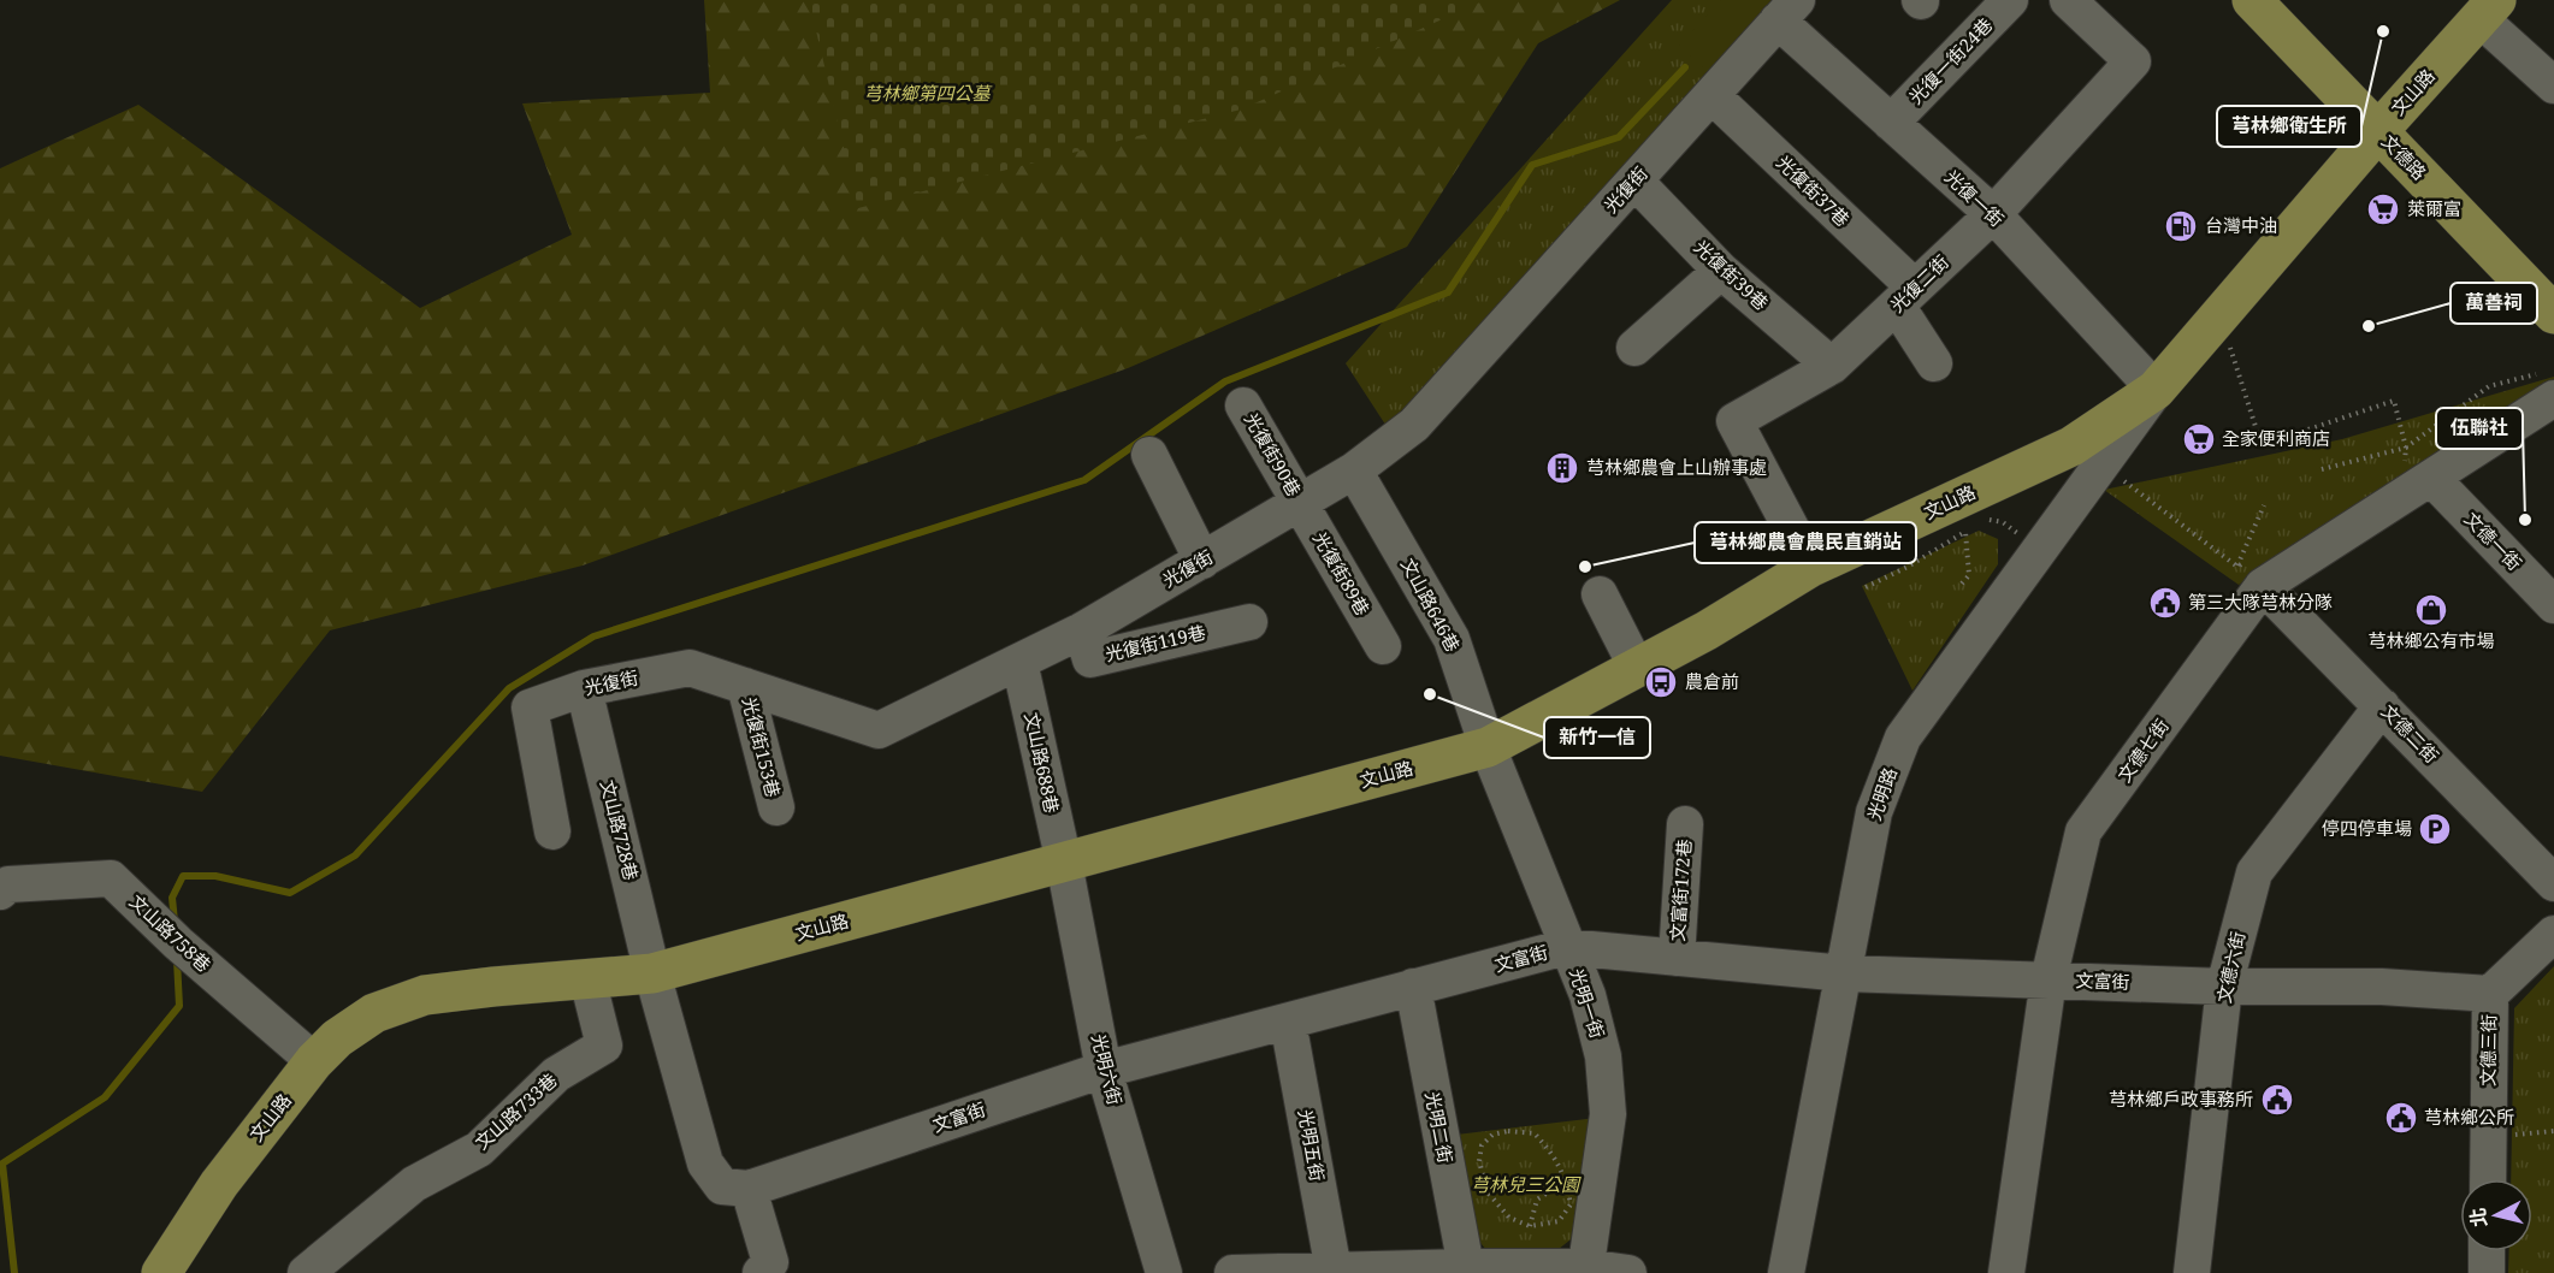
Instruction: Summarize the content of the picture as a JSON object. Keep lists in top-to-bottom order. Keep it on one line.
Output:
{"streets":{"main road":["文山路","文德路"],"street":["光復一街24巷","光復街","光復街37巷","光復一街","光復街39巷","光復二街","光復街90巷","文德一街","光復街89巷","文山路646巷","光復街119巷","文德二街","光復街153巷","文德七街","文山路688巷","光明路","文山路728巷","文富街172巷","文山路758巷","文富街","文德六街","光明一街","文德三街","光明六街","文山路733巷","光明二街","光明五街"]},"crossings":[["光復一街24巷","光復一街"],["文山路","文德路"],["文山路","光復一街"],["文山路","光復二街"],["文山路","文山路646巷"],["文山路","文山路688巷"],["文山路","光明路"],["文山路","文山路728巷"],["文山路","文山路758巷"],["文山路","光明一街"],["文山路","光明六街"],["文山路","文山路733巷"],["光復街","光復街37巷"],["光復街","光復一街"],["光復街","光復街39巷"],["光復街","光復街90巷"],["光復街","光復街89巷"],["光復街","文山路646巷"],["光復街","光復街119巷"],["光復街","光復街153巷"],["光復街","文山路688巷"],["光復街","文山路728巷"],["光復街37巷","光復二街"],["光復一街","光復二街"],["光復一街","光明路"],["光復街39巷","光復二街"],["光復街90巷","光復街89巷"],["文德一街","文德七街"],["文山路646巷","光明一街"],["文德二街","文德七街"],["文德二街","文德六街"],["文德七街","文富街"],["文山路688巷","光明六街"],["光明路","文富街"],["文富街172巷","文富街"],["文富街","文德六街"],["文富街","光明一街"],["文富街","文德三街"],["文富街","光明六街"],["文富街","光明二街"],["文富街","光明五街"]],"parks":["芎林鄉第四公墓","芎林兒三公園"],"places":{"other":["芎林鄉衛生所","萬善祠","伍聯社","芎林鄉農會農民直銷站","新竹一信"],"supermarket":["萊爾富","全家便利商店"],"fuel station":["台灣中油"],"building":["芎林鄉農會上山辦事處"],"public building":["第三大隊芎林分隊","芎林鄉戶政事務所","芎林鄉公所"],"shop":["芎林鄉公有市場"],"bus stop":["農倉前"],"parking":["停四停車場"]},"north":"left"}
